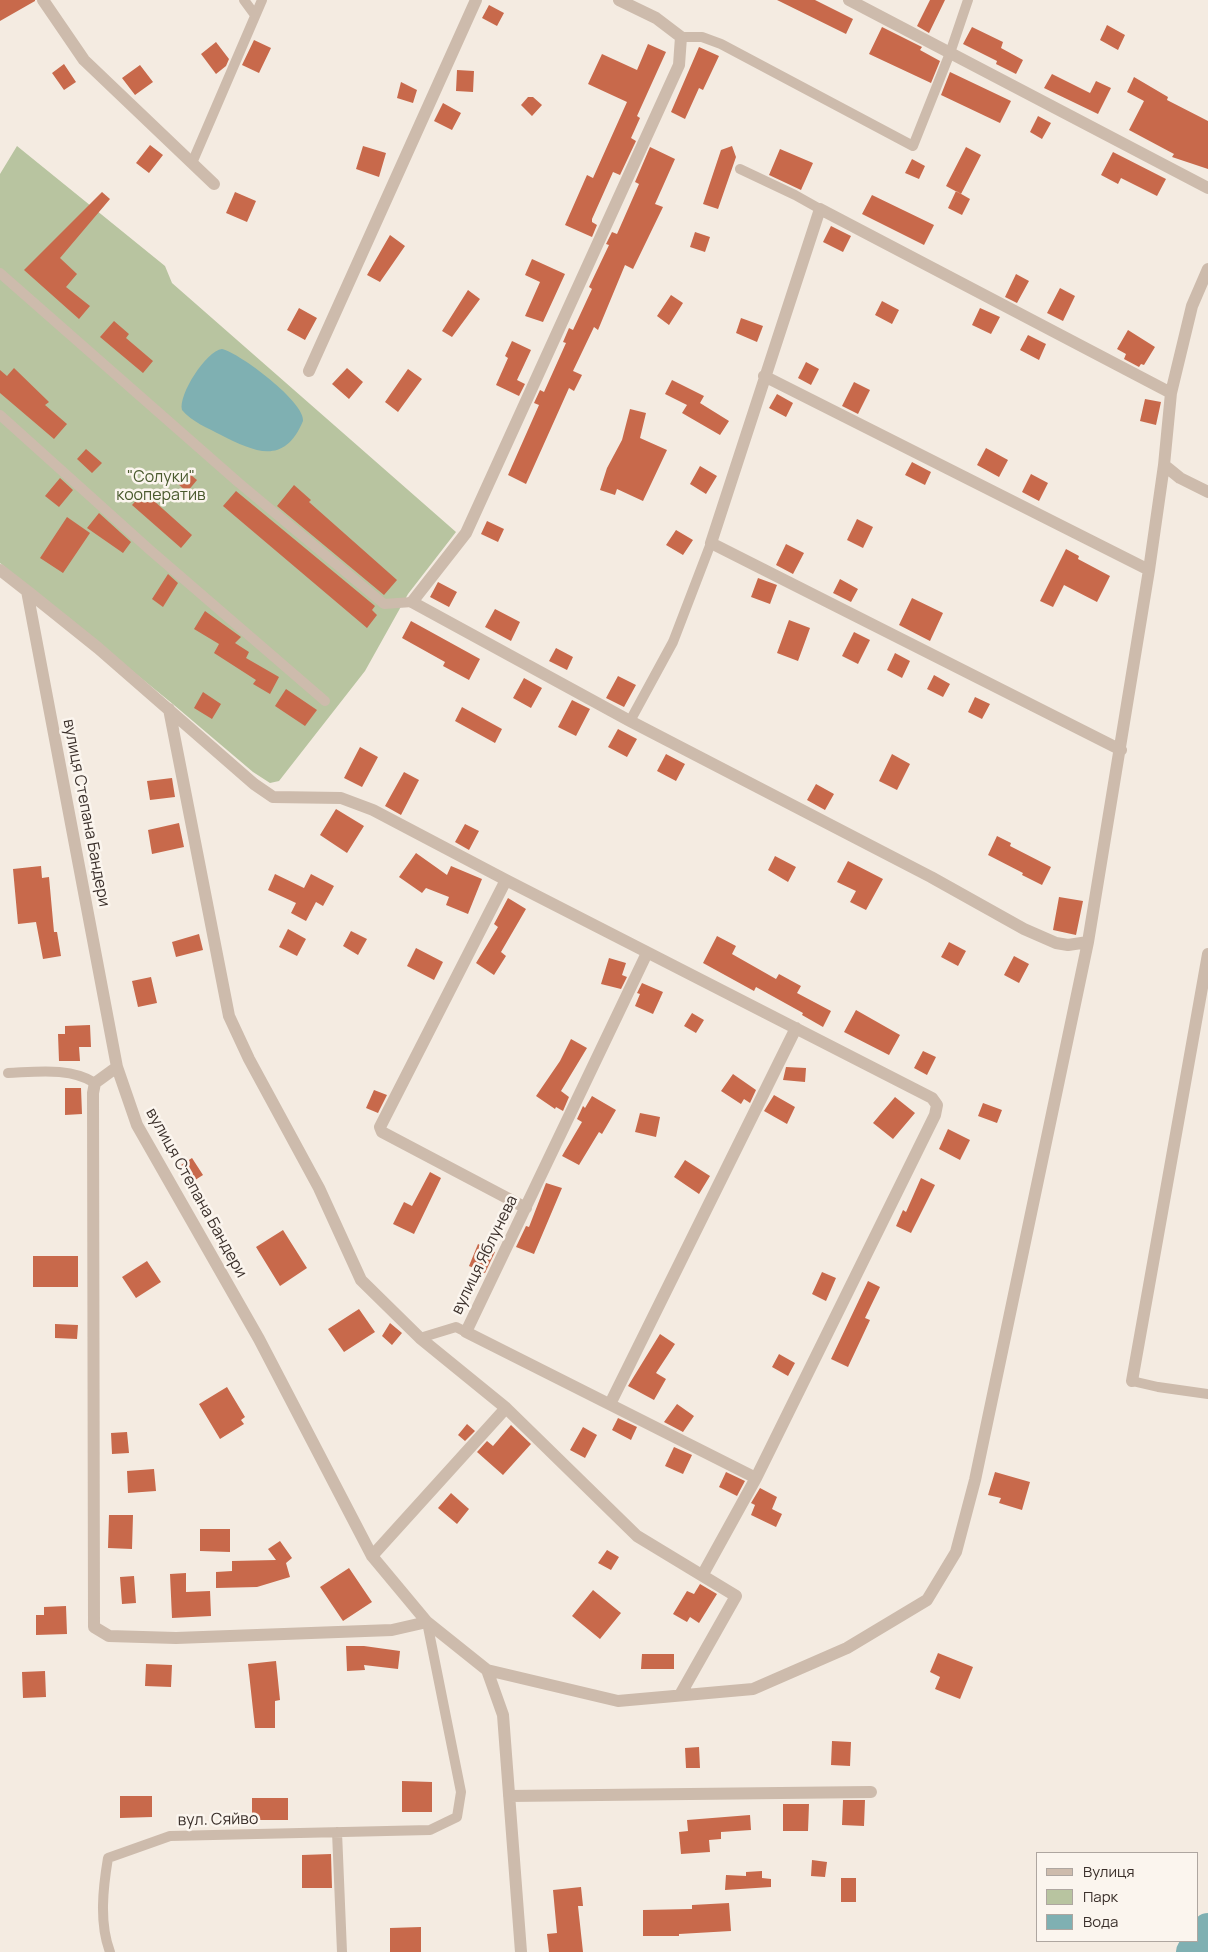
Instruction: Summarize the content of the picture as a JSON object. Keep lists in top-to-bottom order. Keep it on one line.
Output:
{"streets":{"street":["вулиця Степана Бандери","вулиця Яблунева"],"lane":["вул. Сяйво"]},"crossings":[["вулиця Степана Бандери","вул. Сяйво"]],"parks":["\"Солуки\" кооператив"],"legend":["Вулиця","Парк","Вода"]}
